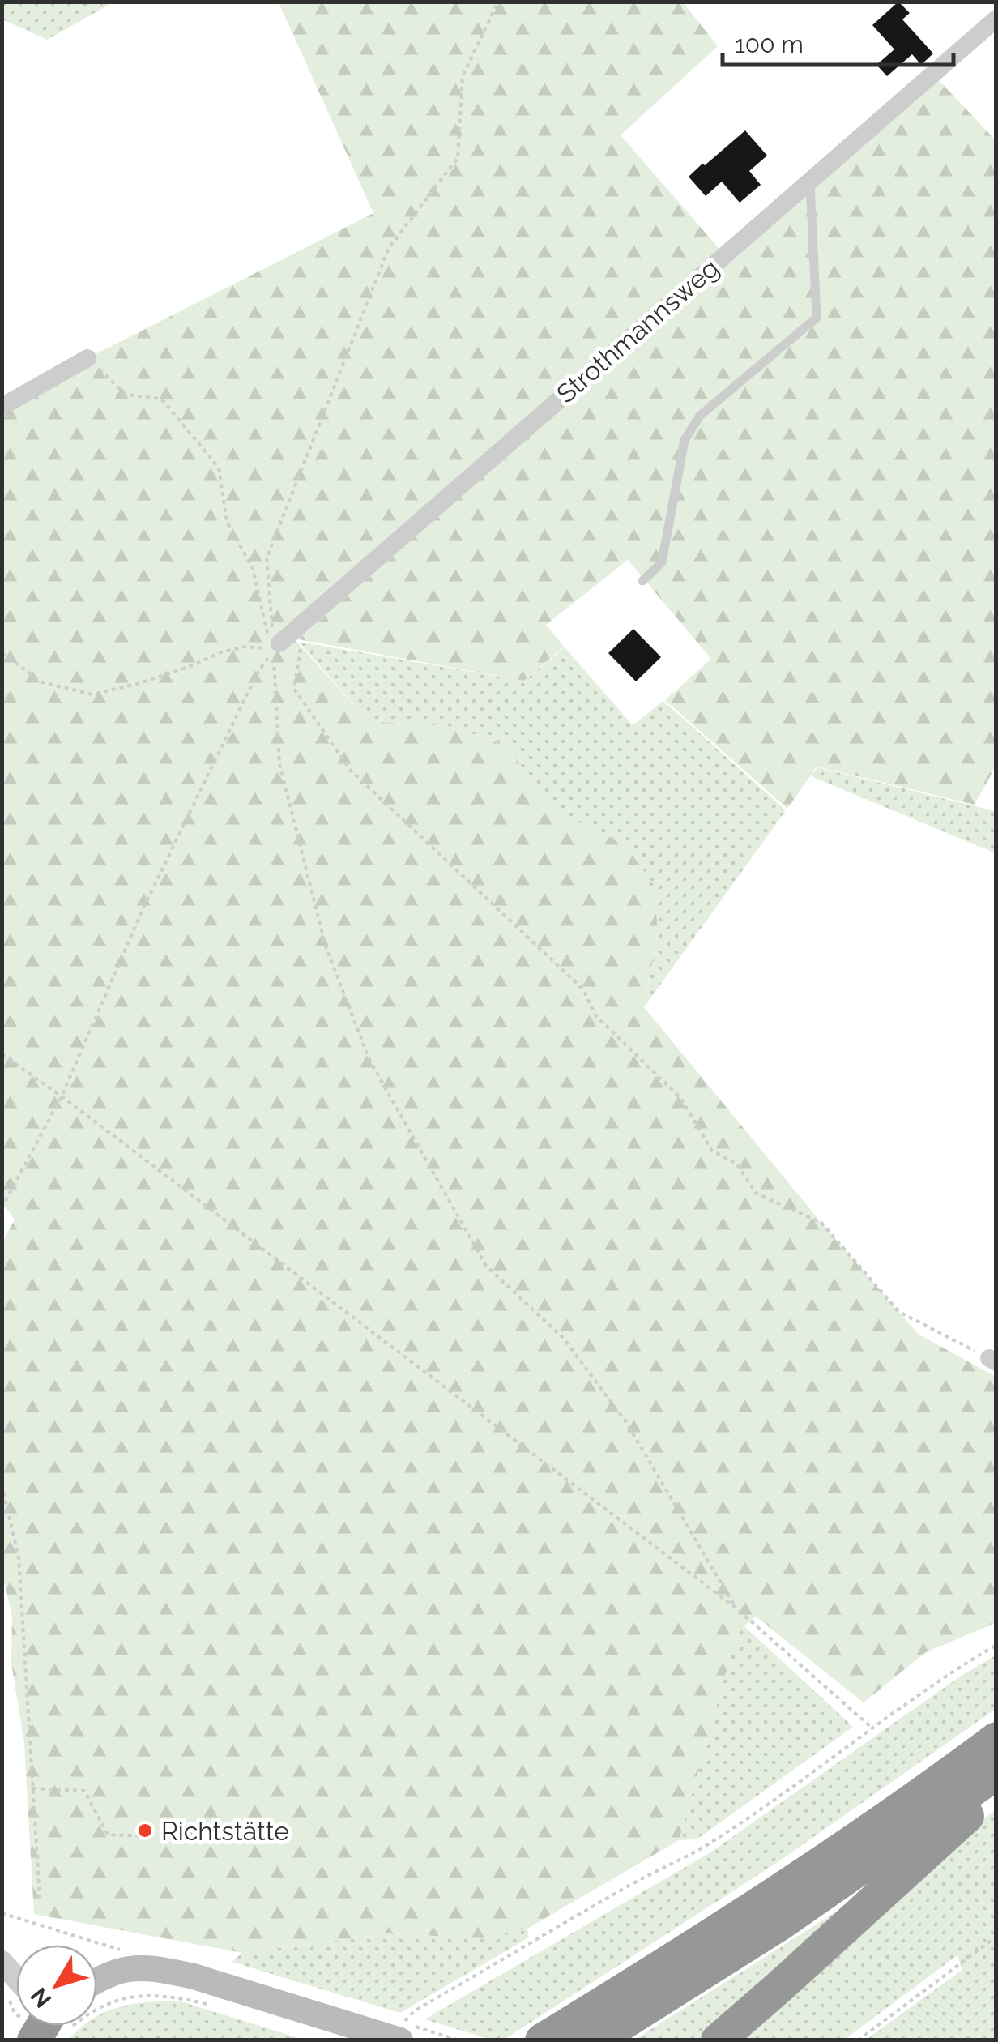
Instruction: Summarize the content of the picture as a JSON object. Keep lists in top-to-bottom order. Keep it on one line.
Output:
{"streets":{"street":["Strothmannsweg"]},"places":["Richtstätte"],"scale_bar":"100 m","north":"bottom left"}
